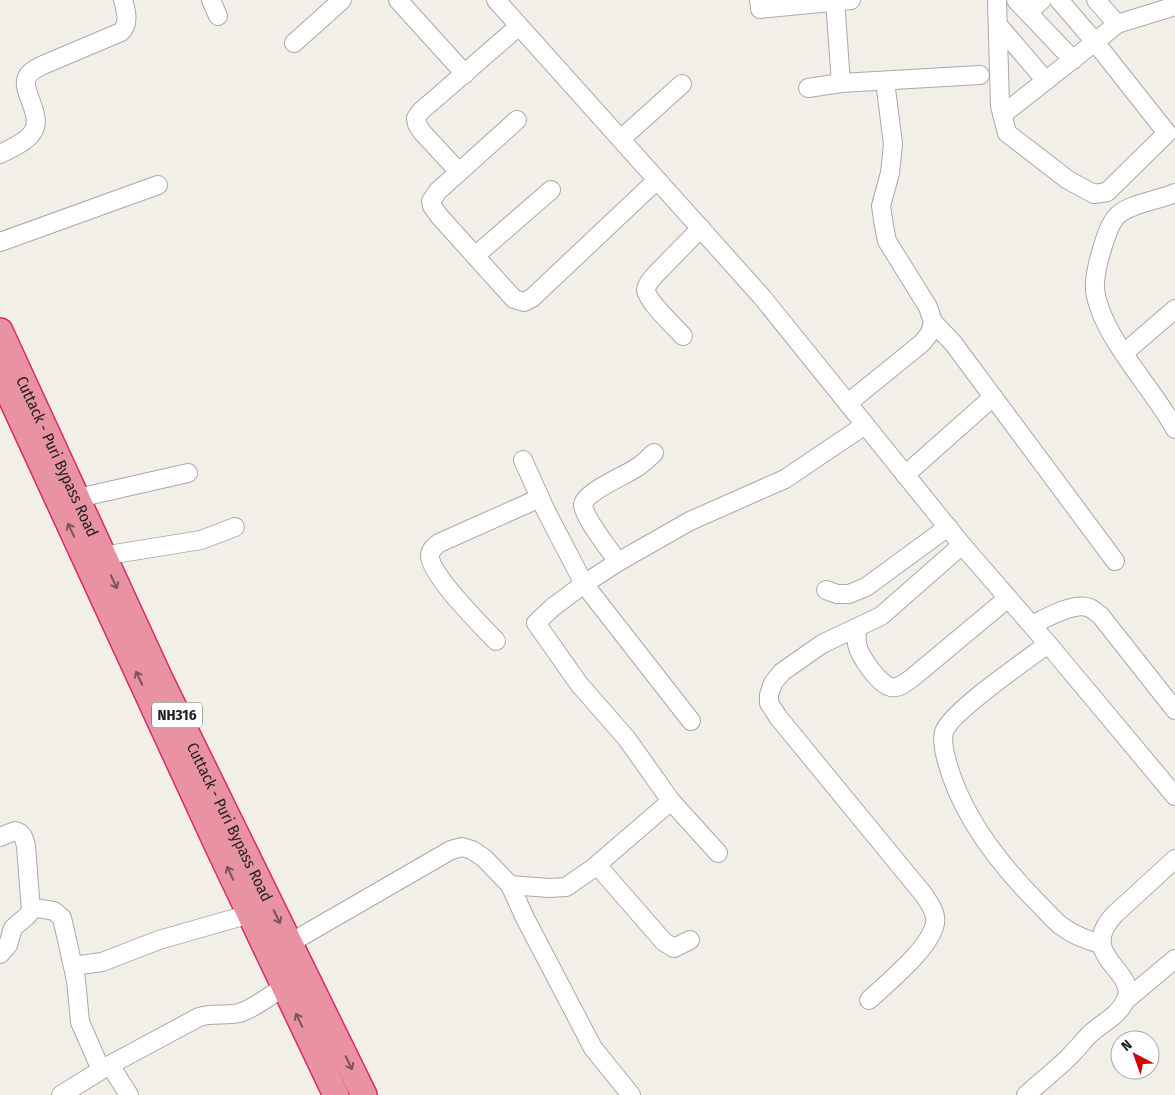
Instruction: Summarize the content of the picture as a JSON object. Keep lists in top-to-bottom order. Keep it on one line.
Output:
{"streets":{"highway":["Cuttack - Puri Bypass Road","NH316"]},"north":"top left"}
